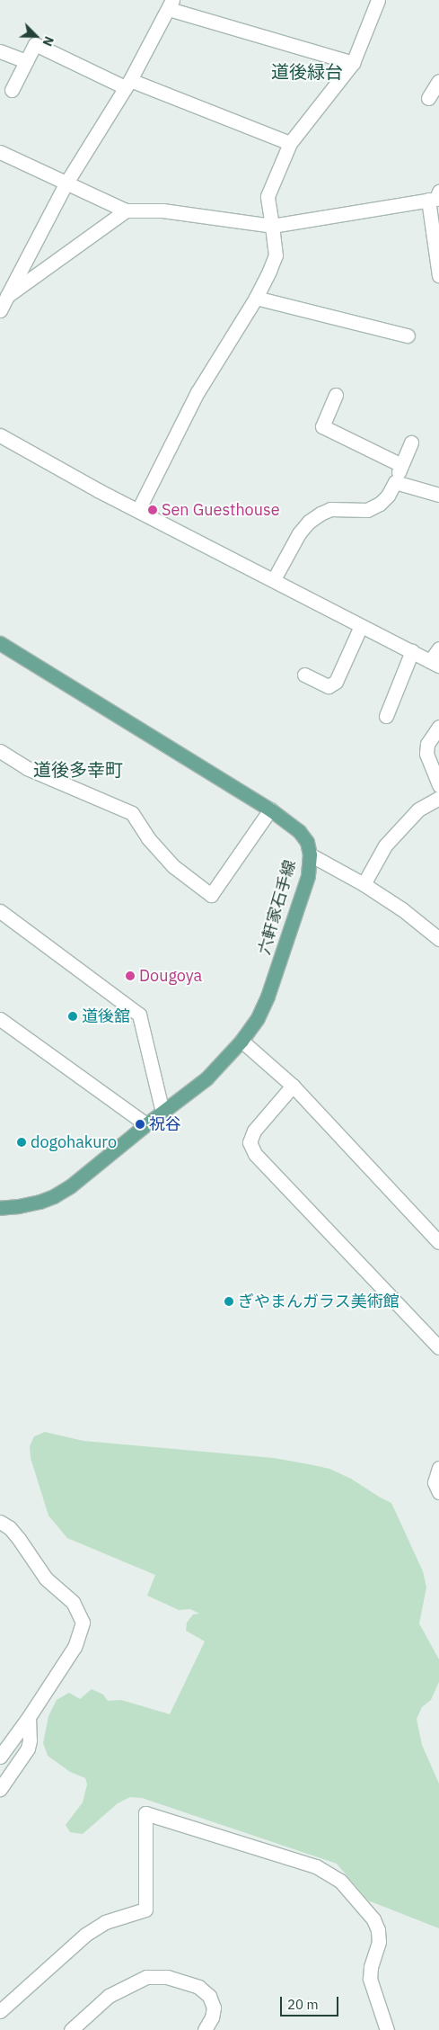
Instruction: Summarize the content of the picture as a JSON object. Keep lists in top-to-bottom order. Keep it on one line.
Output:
{"streets":{"main road":["六軒家石手線"]},"districts":["道後緑台","道後多幸町"],"places":["Sen Guesthouse","Dougoya","道後舘","祝谷","dogohakuro","ぎやまんガラス美術館"],"scale_bar":"20 m","north":"bottom right"}
